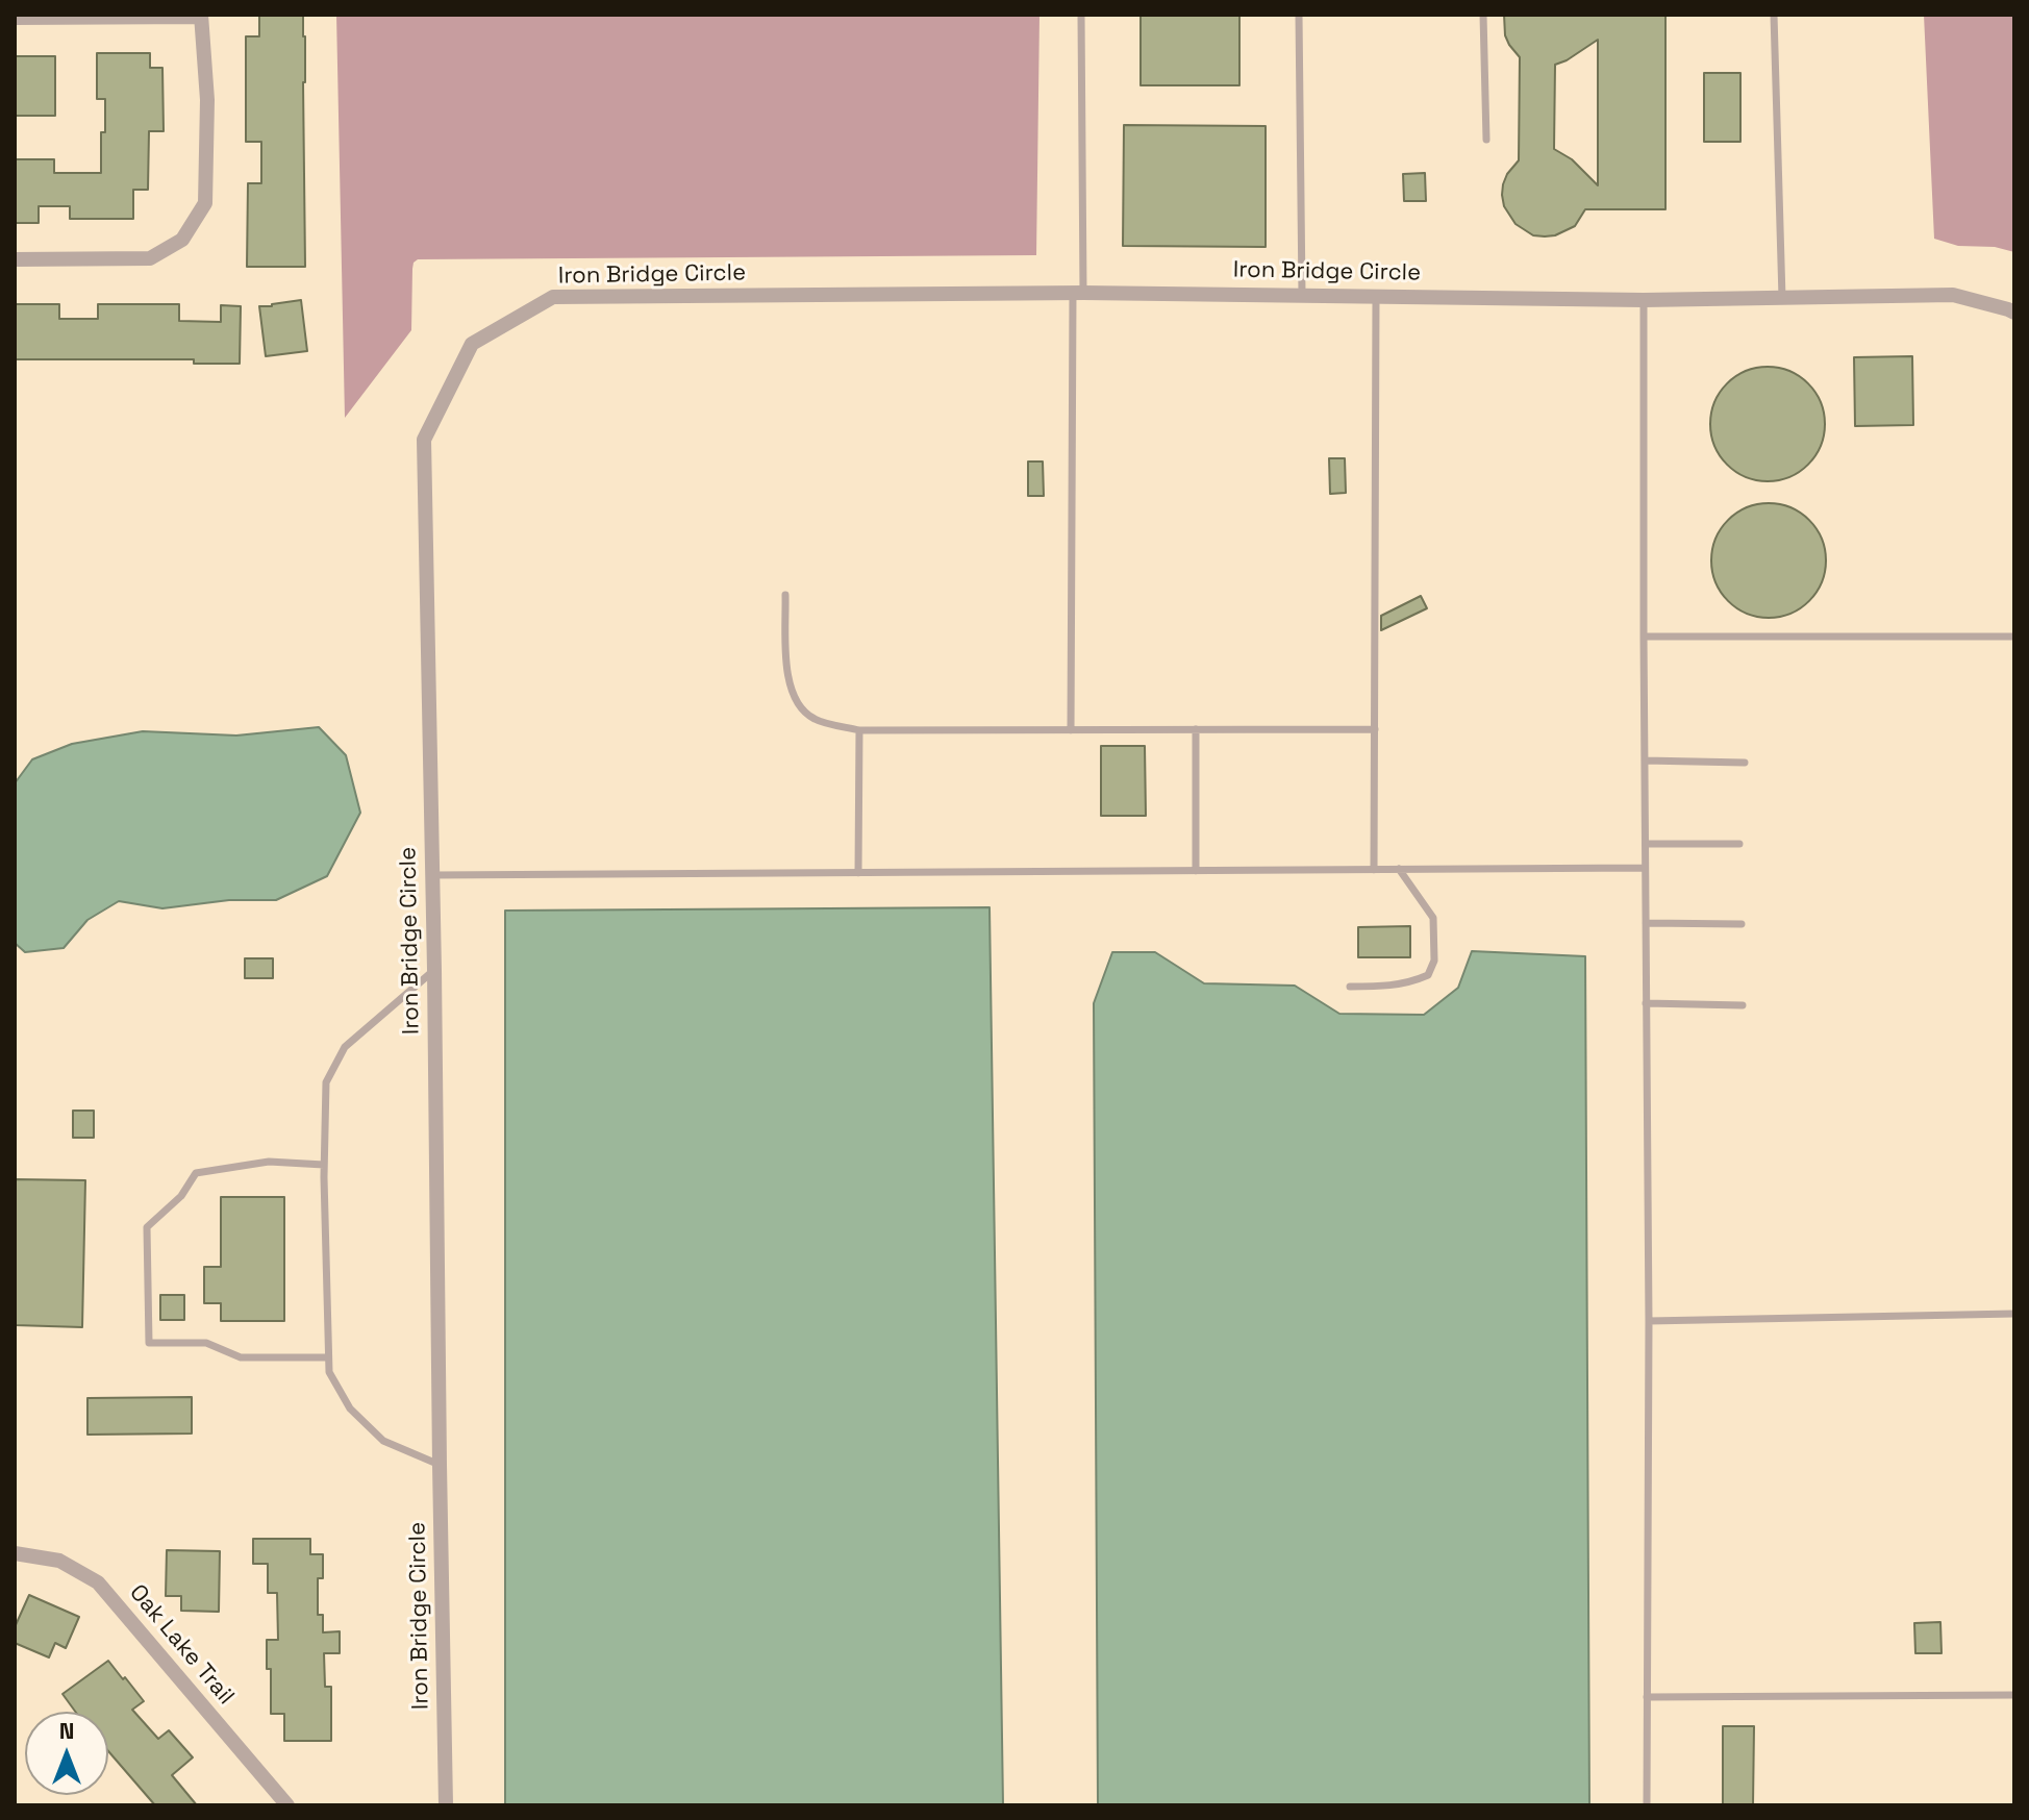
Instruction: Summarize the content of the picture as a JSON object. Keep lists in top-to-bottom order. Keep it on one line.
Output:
{"streets":{"street":["Iron Bridge Circle","Oak Lake Trail"]},"north":"top"}
